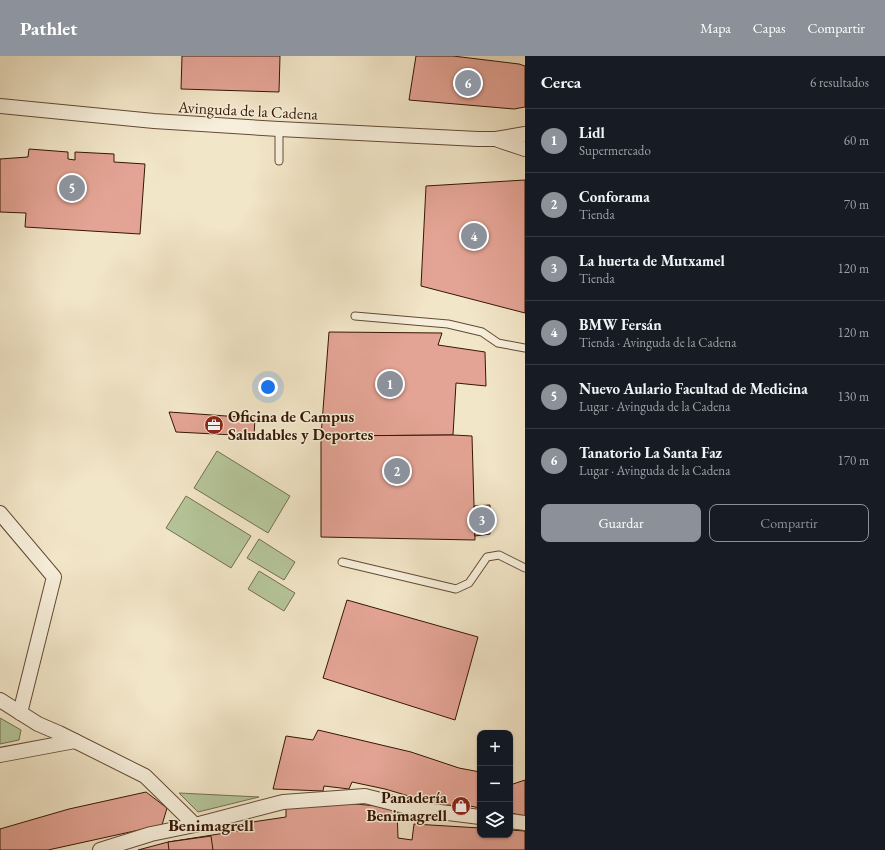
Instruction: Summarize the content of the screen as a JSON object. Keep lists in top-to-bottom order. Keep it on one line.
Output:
{"streets":{"street":["Avinguda de la Cadena"]},"districts":["Benimagrell"],"places":{"office":["Oficina de Campus Saludables y Deportes"],"shop":["Panadería Benimagrell"]},"page":{"header":"Pathlet","nav":["Mapa","Capas","Compartir"],"heading":["Cerca","6 resultados"],"pins":["6","5","4","1","2","3"],"list":[{"mark":"1","name":"Lidl","note":"Supermercado","value":"60 m"},{"mark":"2","name":"Conforama","note":"Tienda","value":"70 m"},{"mark":"3","name":"La huerta de Mutxamel","note":"Tienda","value":"120 m"},{"mark":"4","name":"BMW Fersán","note":"Tienda · Avinguda de la Cadena","value":"120 m"},{"mark":"5","name":"Nuevo Aulario Facultad de Medicina","note":"Lugar · Avinguda de la Cadena","value":"130 m"},{"mark":"6","name":"Tanatorio La Santa Faz","note":"Lugar · Avinguda de la Cadena","value":"170 m"}],"buttons":["Guardar","Compartir"],"map_buttons":["+","−"]}}
